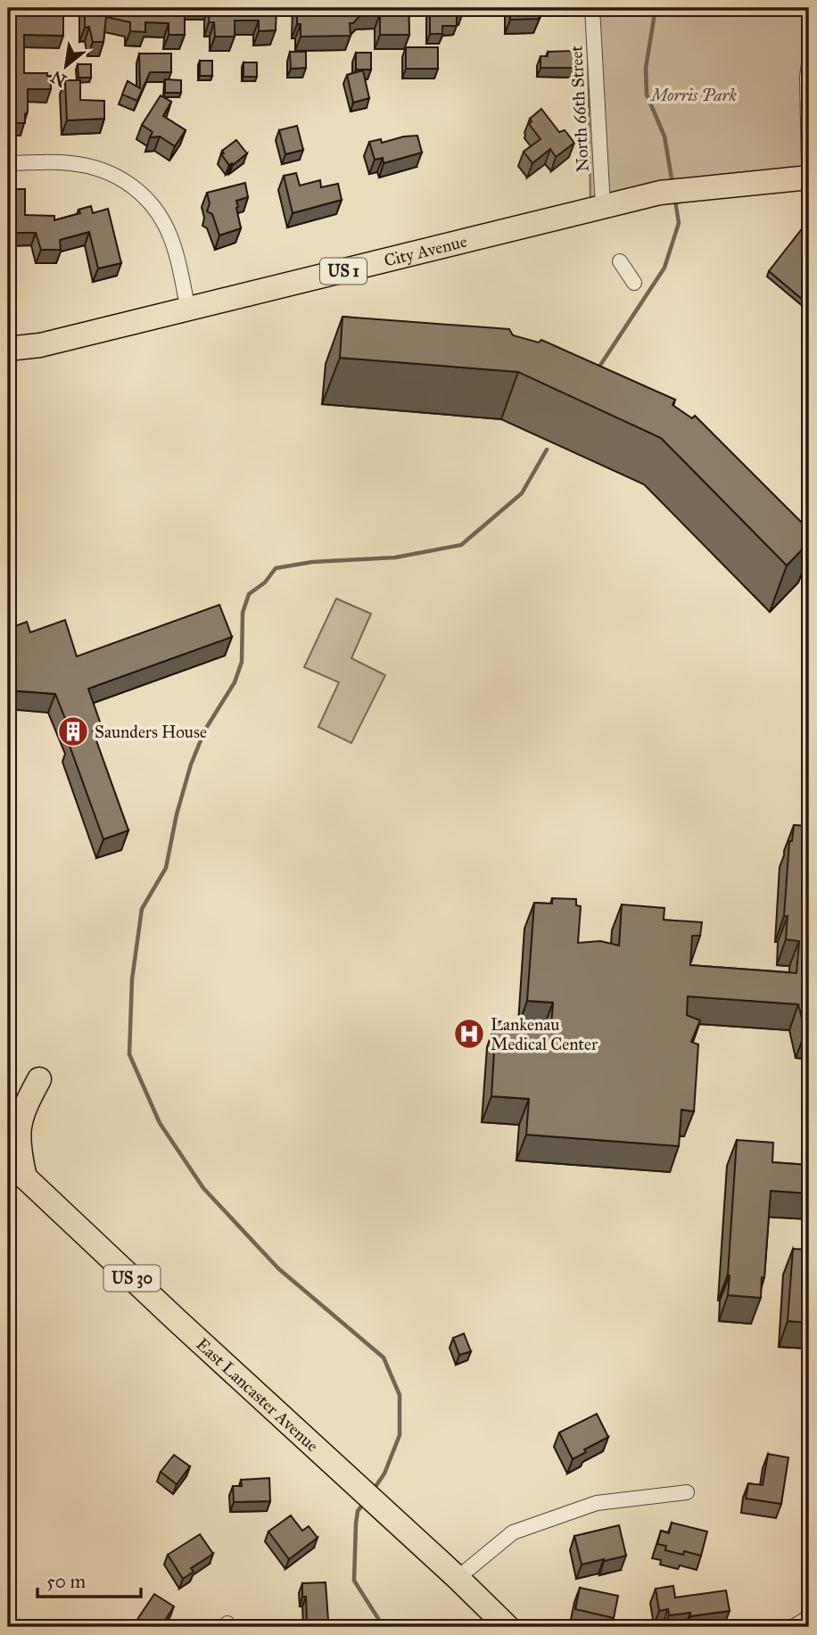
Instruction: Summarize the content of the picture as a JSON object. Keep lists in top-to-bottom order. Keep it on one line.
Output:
{"streets":{"highway":["City Avenue","US 1","US 30","East Lancaster Avenue"],"street":["North 66th Street"]},"crossings":[["North 66th Street","City Avenue"]],"parks":["Morris Park"],"places":{"building":["Saunders House"],"hospital":["Lankenau Medical Center"]},"scale_bar":"50 m","north":"bottom left"}
